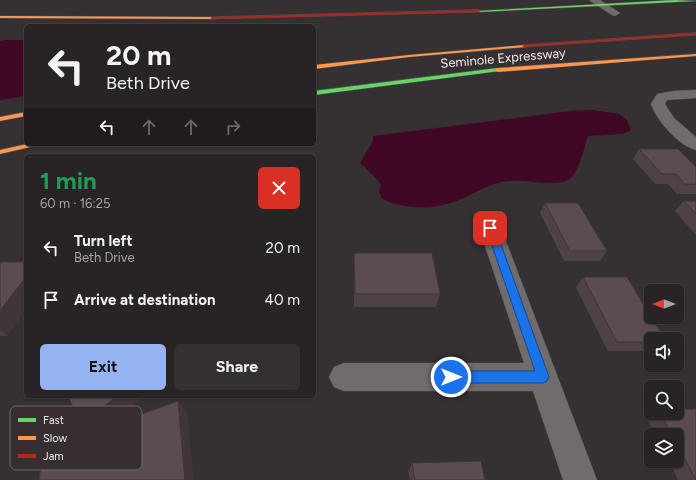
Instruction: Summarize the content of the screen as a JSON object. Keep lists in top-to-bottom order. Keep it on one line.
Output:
{"streets":{"main road":["Seminole Expressway"]},"legend":["Fast","Slow","Jam"],"north":"left","page":{"turn":["20 m","Beth Drive"],"heading":["1 min","60 m · 16:25"],"list":[{"name":"Turn left","note":"Beth Drive","value":"20 m"},{"name":"Arrive at destination","value":"40 m"}],"buttons":["Exit","Share"]}}
